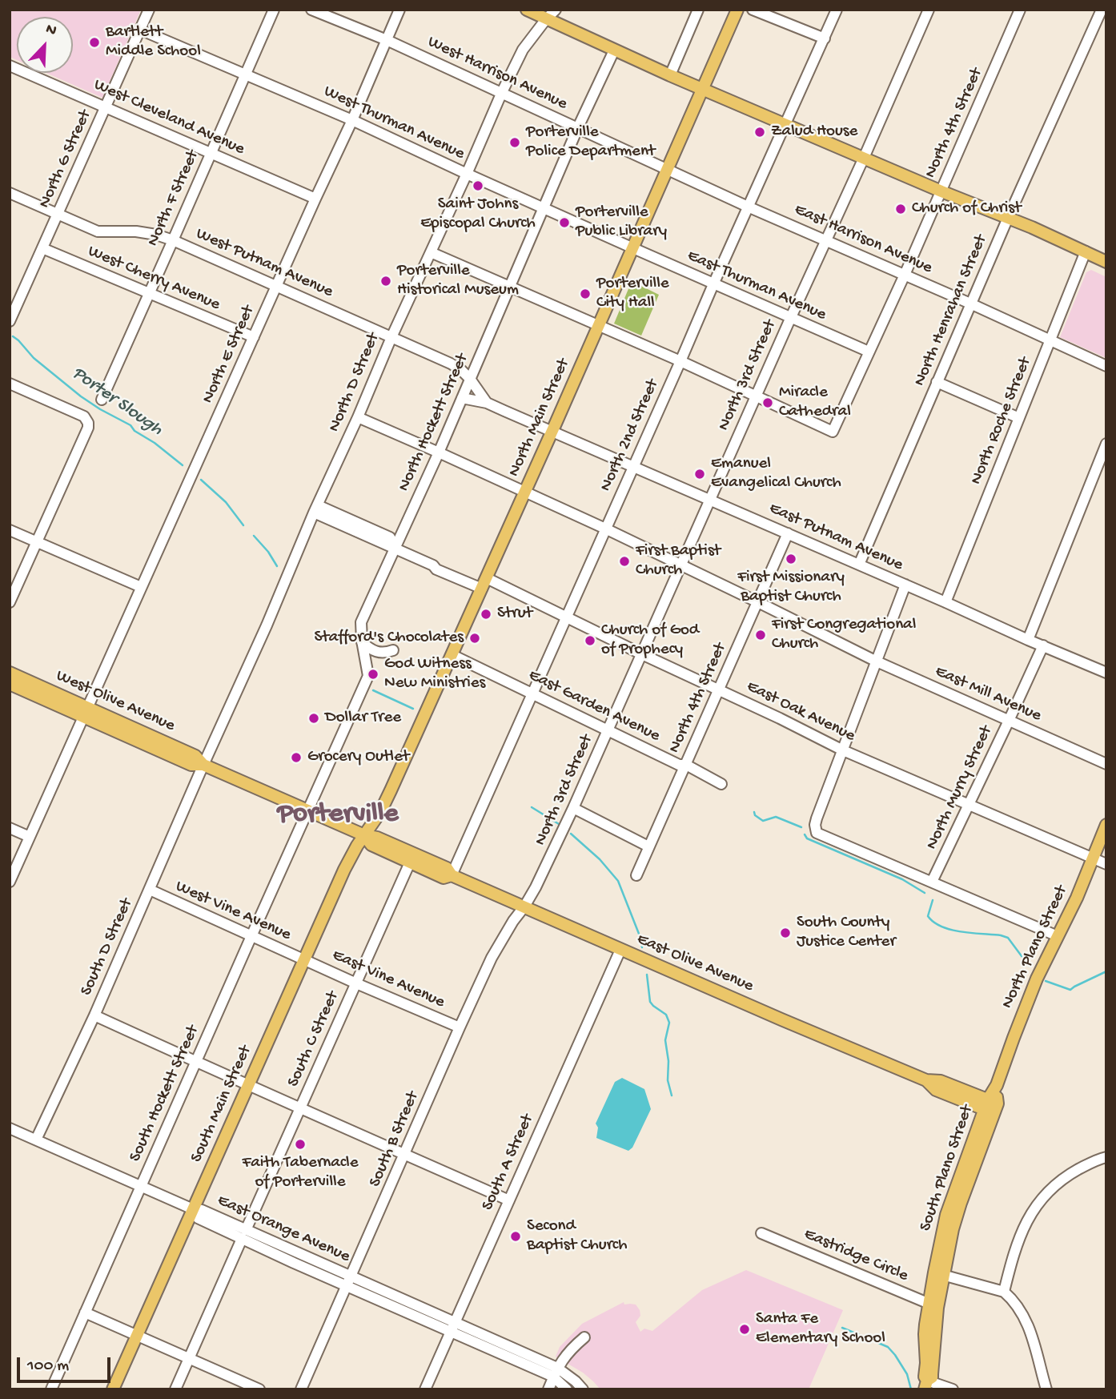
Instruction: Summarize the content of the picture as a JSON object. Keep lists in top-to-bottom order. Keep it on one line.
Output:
{"streets":{"main road":["North Main Street","West Olive Avenue","North Plano Street","East Olive Avenue","South Main Street","South Plano Street"],"street":["West Harrison Avenue","West Cleveland Avenue","West Thurman Avenue","North 4th Street","North G Street","North F Street","East Harrison Avenue","West Putnam Avenue","West Cherry Avenue","East Thurman Avenue","North Henrahan Street","North E Street","North 3rd Street","North D Street","North Roche Street","North Hockett Street","North 2nd Street","East Putnam Avenue","East Mill Avenue","East Garden Avenue","East Oak Avenue","North Murry Street","West Vine Avenue","South D Street","East Vine Avenue","South C Street","South Hockett Street","South B Street","South A Street","East Orange Avenue","Eastridge Circle"]},"crossings":[["West Harrison Avenue","East Harrison Avenue"],["West Harrison Avenue","North E Street"],["West Harrison Avenue","North D Street"],["West Harrison Avenue","North Main Street"],["West Harrison Avenue","North Hockett Street"],["West Cleveland Avenue","North G Street"],["West Cleveland Avenue","North F Street"],["West Cleveland Avenue","North E Street"],["West Thurman Avenue","North G Street"],["West Thurman Avenue","North F Street"],["West Thurman Avenue","East Thurman Avenue"],["West Thurman Avenue","North E Street"],["West Thurman Avenue","North D Street"],["West Thurman Avenue","North Main Street"],["West Thurman Avenue","North Hockett Street"],["North 4th Street","East Harrison Avenue"],["North 4th Street","East Thurman Avenue"],["North 4th Street","North 3rd Street"],["North 4th Street","East Putnam Avenue"],["North 4th Street","East Mill Avenue"],["North 4th Street","East Garden Avenue"],["North 4th Street","East Oak Avenue"],["North G Street","West Putnam Avenue"],["North G Street","West Cherry Avenue"],["North F Street","West Putnam Avenue"],["North F Street","West Cherry Avenue"],["East Harrison Avenue","North Henrahan Street"],["East Harrison Avenue","North 3rd Street"],["East Harrison Avenue","North Main Street"],["East Harrison Avenue","North Roche Street"],["East Harrison Avenue","North 2nd Street"],["West Putnam Avenue","North E Street"],["West Putnam Avenue","North D Street"],["West Putnam Avenue","North Hockett Street"],["West Cherry Avenue","North E Street"],["East Thurman Avenue","North 3rd Street"],["East Thurman Avenue","North Main Street"],["East Thurman Avenue","North 2nd Street"],["North Henrahan Street","East Putnam Avenue"],["North E Street","West Olive Avenue"],["North 3rd Street","East Putnam Avenue"],["North 3rd Street","East Mill Avenue"],["North 3rd Street","East Garden Avenue"],["North 3rd Street","East Oak Avenue"],["North 3rd Street","East Olive Avenue"],["North 3rd Street","South B Street"],["North D Street","East Mill Avenue"],["North D Street","West Olive Avenue"],["North D Street","East Oak Avenue"],["North D Street","South D Street"],["North Main Street","East Putnam Avenue"],["North Main Street","East Mill Avenue"],["North Main Street","West Olive Avenue"],["North Main Street","East Garden Avenue"],["North Main Street","East Oak Avenue"],["North Main Street","East Olive Avenue"],["North Main Street","South Main Street"],["North Roche Street","East Putnam Avenue"],["North Hockett Street","East Mill Avenue"],["North Hockett Street","West Olive Avenue"],["North Hockett Street","East Oak Avenue"],["North Hockett Street","South Hockett Street"],["North 2nd Street","East Putnam Avenue"],["North 2nd Street","East Mill Avenue"],["North 2nd Street","East Garden Avenue"],["North 2nd Street","East Oak Avenue"],["North 2nd Street","East Olive Avenue"],["East Putnam Avenue","North Murry Street"],["East Mill Avenue","North Murry Street"],["West Olive Avenue","South D Street"],["West Olive Avenue","East Olive Avenue"],["West Olive Avenue","South Hockett Street"],["West Olive Avenue","South Main Street"],["East Oak Avenue","North Murry Street"],["East Oak Avenue","North Plano Street"],["West Vine Avenue","South D Street"],["West Vine Avenue","East Vine Avenue"],["West Vine Avenue","South Hockett Street"],["West Vine Avenue","South Main Street"],["South D Street","East Orange Avenue"],["North Plano Street","East Olive Avenue"],["North Plano Street","South Plano Street"],["East Olive Avenue","South C Street"],["East Olive Avenue","South Main Street"],["East Olive Avenue","South B Street"],["East Olive Avenue","South A Street"],["East Olive Avenue","South Plano Street"],["East Vine Avenue","South C Street"],["East Vine Avenue","South Main Street"],["East Vine Avenue","South B Street"],["South C Street","East Orange Avenue"],["South Hockett Street","East Orange Avenue"],["South Main Street","East Orange Avenue"],["South B Street","East Orange Avenue"],["South A Street","East Orange Avenue"],["South Plano Street","Eastridge Circle"]],"districts":["Porterville"],"water":["Porter Slough"],"places":["Bartlett Middle School","Zalud House","Porterville Police Department","Saint Johns Episcopal Church","Church of Christ","Porterville Public Library","Porterville Historical Museum","Porterville City Hall","Miracle Cathedral","Emanuel Evangelical Church","First Missionary Baptist Church","First Baptist Church","Strut","First Congregational Church","Stafford's Chocolates","Church of God of Prophecy","God Witness New Ministries","Dollar Tree","Grocery Outlet","South County Justice Center","Faith Tabernacle of Porterville","Second Baptist Church","Santa Fe Elementary School"],"scale_bar":"100 m","north":"top right"}
